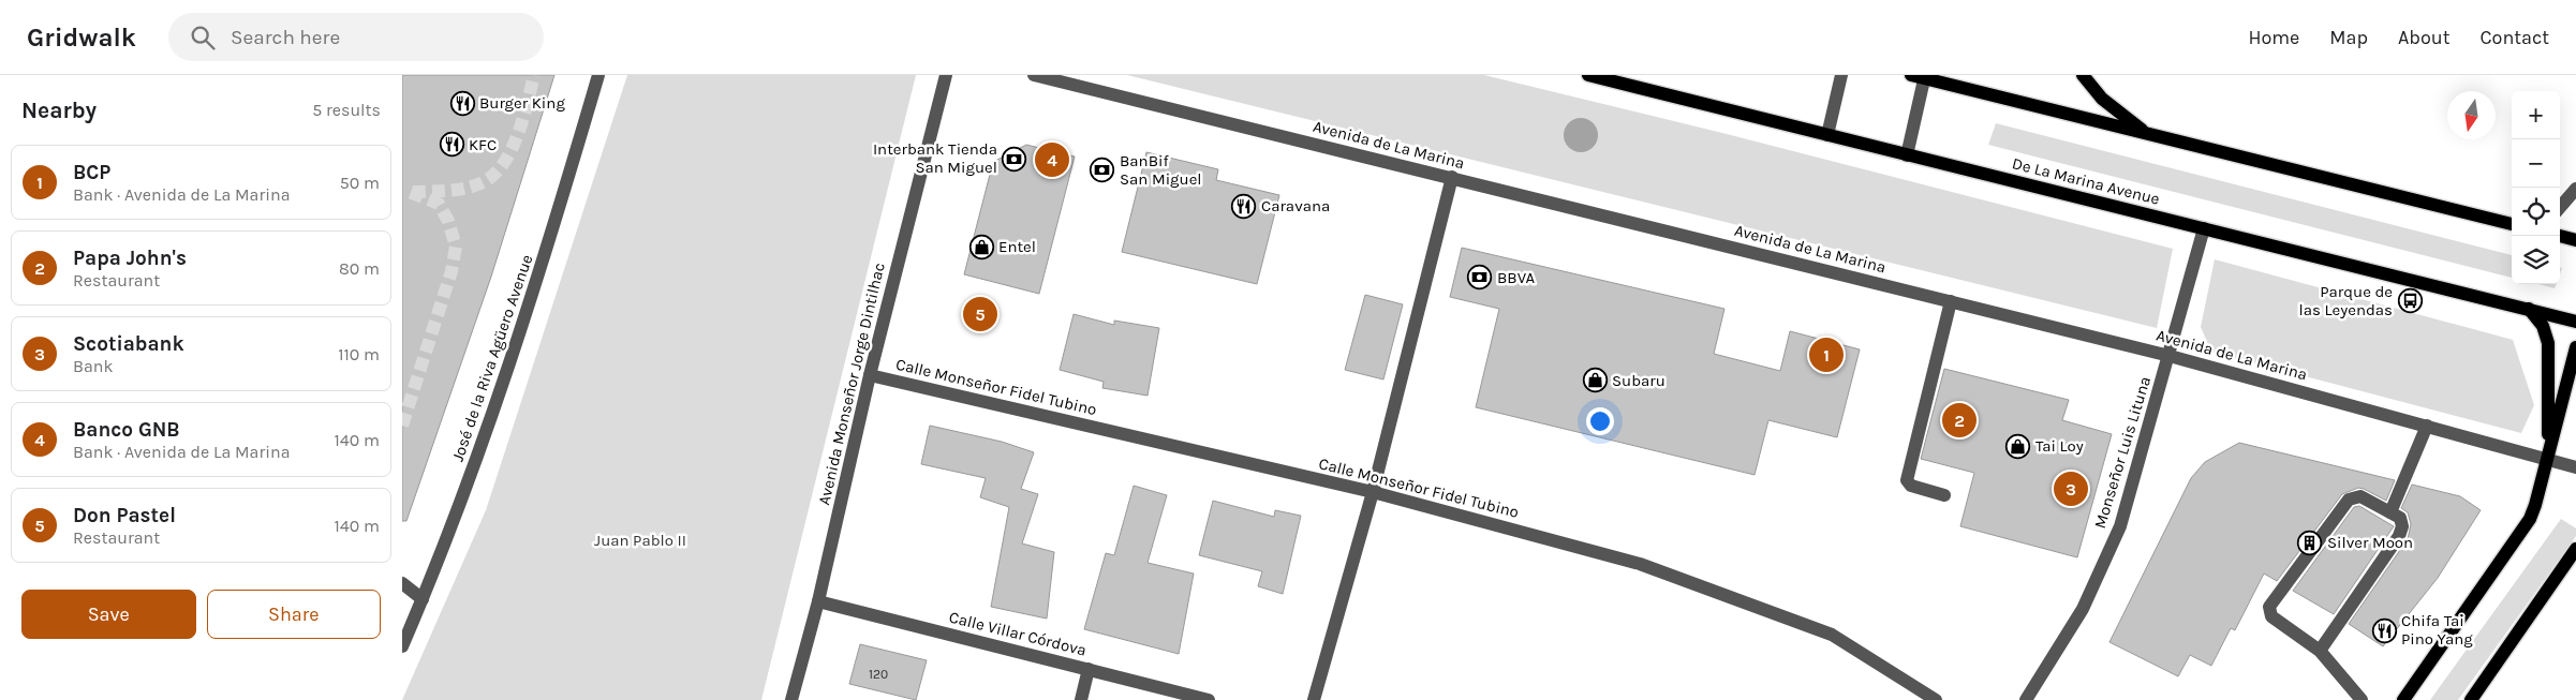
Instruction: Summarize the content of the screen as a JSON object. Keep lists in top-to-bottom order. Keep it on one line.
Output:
{"streets":{"main road":["De La Marina Avenue"],"street":["Avenida de La Marina","José de la Riva Agüero Avenue","Avenida Monseñor Jorge Dintilhac","Calle Monseñor Fidel Tubino","Monseñor Luis Lituna","Calle Villar Córdova"]},"crossings":[["Avenida de La Marina","Monseñor Luis Lituna"],["De La Marina Avenue","Monseñor Luis Lituna"],["Avenida Monseñor Jorge Dintilhac","Calle Monseñor Fidel Tubino"],["Avenida Monseñor Jorge Dintilhac","Calle Villar Córdova"]],"parks":["Juan Pablo II"],"places":{"restaurant":["Burger King","KFC","Caravana","Chifa Tai Pino Yang"],"bank":["Interbank Tienda San Miguel","BanBif San Miguel","BBVA"],"shop":["Entel","Subaru","Tai Loy"],"bus stop":["Parque de las Leyendas"],"building":["Silver Moon"]},"house_numbers":["120"],"north":"bottom","page":{"header":"Gridwalk","search":"Search here","nav":["Home","Map","About","Contact"],"heading":["Nearby","5 results"],"map_buttons":["+","−"],"pins":["4","5","1","2","3"],"list":[{"mark":"1","name":"BCP","note":"Bank · Avenida de La Marina","value":"50 m"},{"mark":"2","name":"Papa John's","note":"Restaurant","value":"80 m"},{"mark":"3","name":"Scotiabank","note":"Bank","value":"110 m"},{"mark":"4","name":"Banco GNB","note":"Bank · Avenida de La Marina","value":"140 m"},{"mark":"5","name":"Don Pastel","note":"Restaurant","value":"140 m"}],"buttons":["Save","Share"]}}
